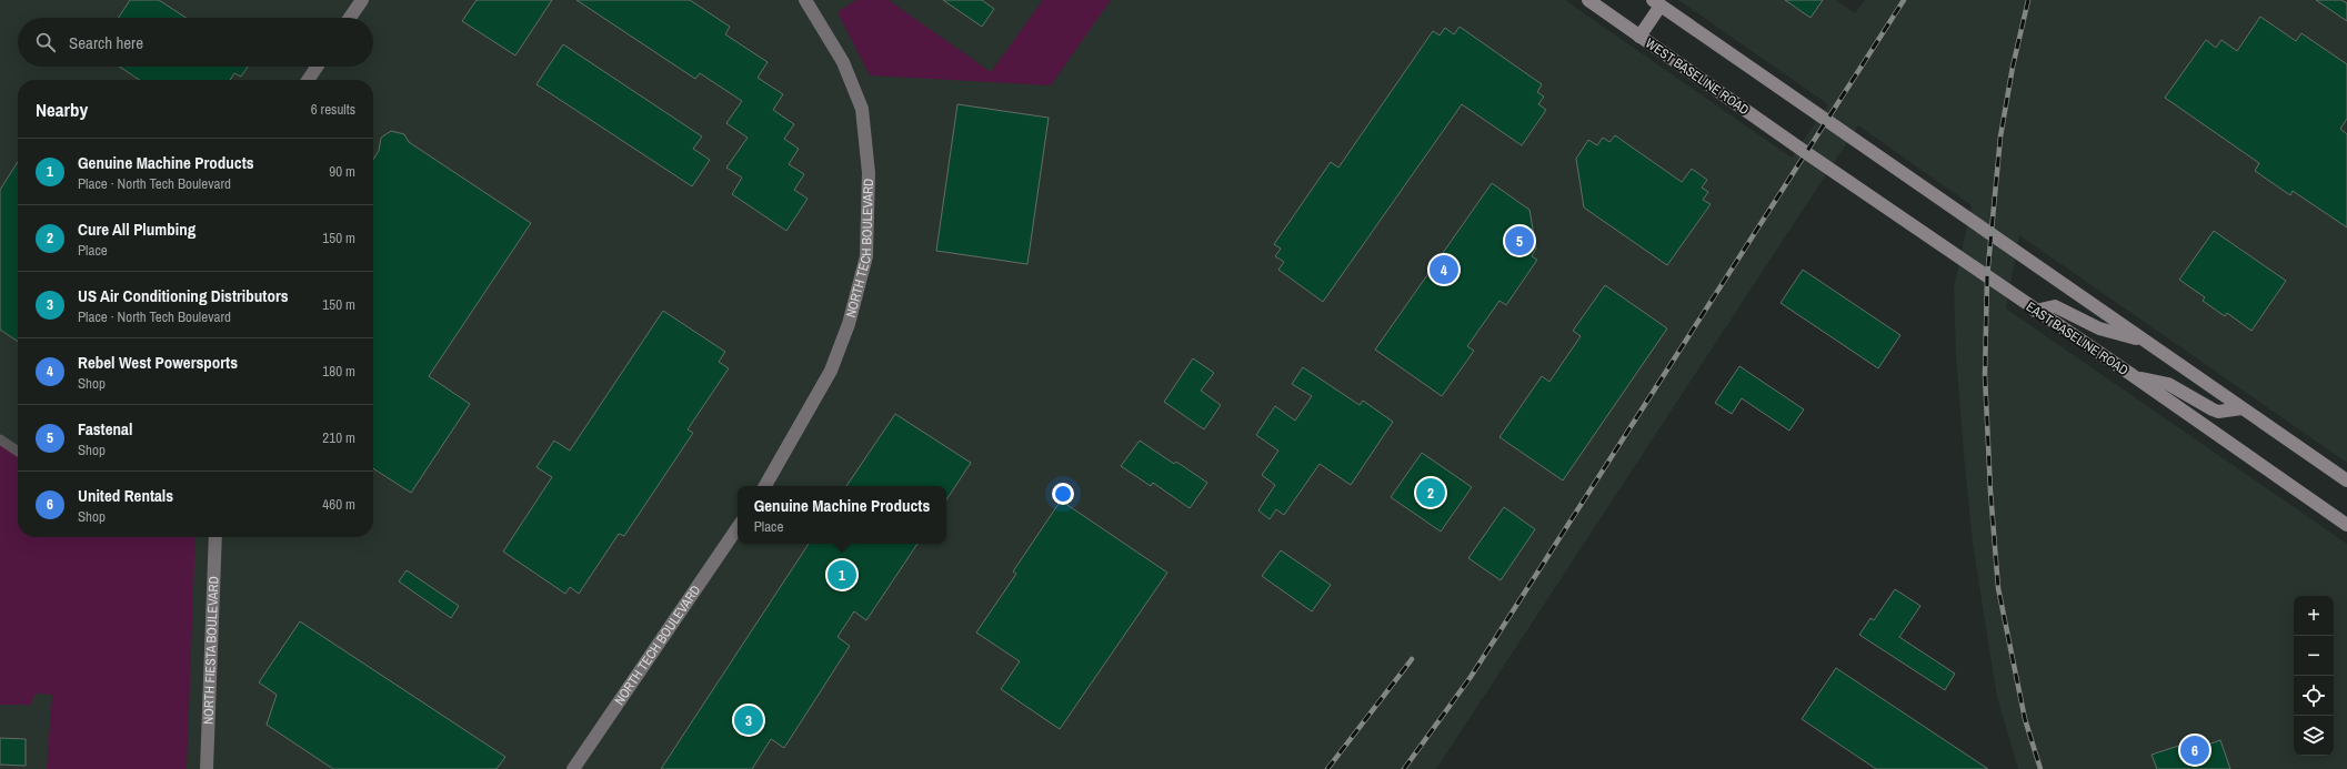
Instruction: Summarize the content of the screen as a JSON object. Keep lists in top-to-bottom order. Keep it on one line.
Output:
{"streets":{"main road":["WEST BASELINE ROAD","EAST BASELINE ROAD"],"street":["NORTH TECH BOULEVARD","NORTH FIESTA BOULEVARD"]},"crossings":[["WEST BASELINE ROAD","EAST BASELINE ROAD"]],"page":{"search":"Search here","heading":["Nearby","6 results"],"list":[{"mark":"1","name":"Genuine Machine Products","note":"Place · North Tech Boulevard","value":"90 m"},{"mark":"2","name":"Cure All Plumbing","note":"Place","value":"150 m"},{"mark":"3","name":"US Air Conditioning Distributors","note":"Place · North Tech Boulevard","value":"150 m"},{"mark":"4","name":"Rebel West Powersports","note":"Shop","value":"180 m"},{"mark":"5","name":"Fastenal","note":"Shop","value":"210 m"},{"mark":"6","name":"United Rentals","note":"Shop","value":"460 m"}],"pins":["5","4","2","1","3","6"],"popup":["Genuine Machine Products","Place"],"map_buttons":["+","−"]}}
